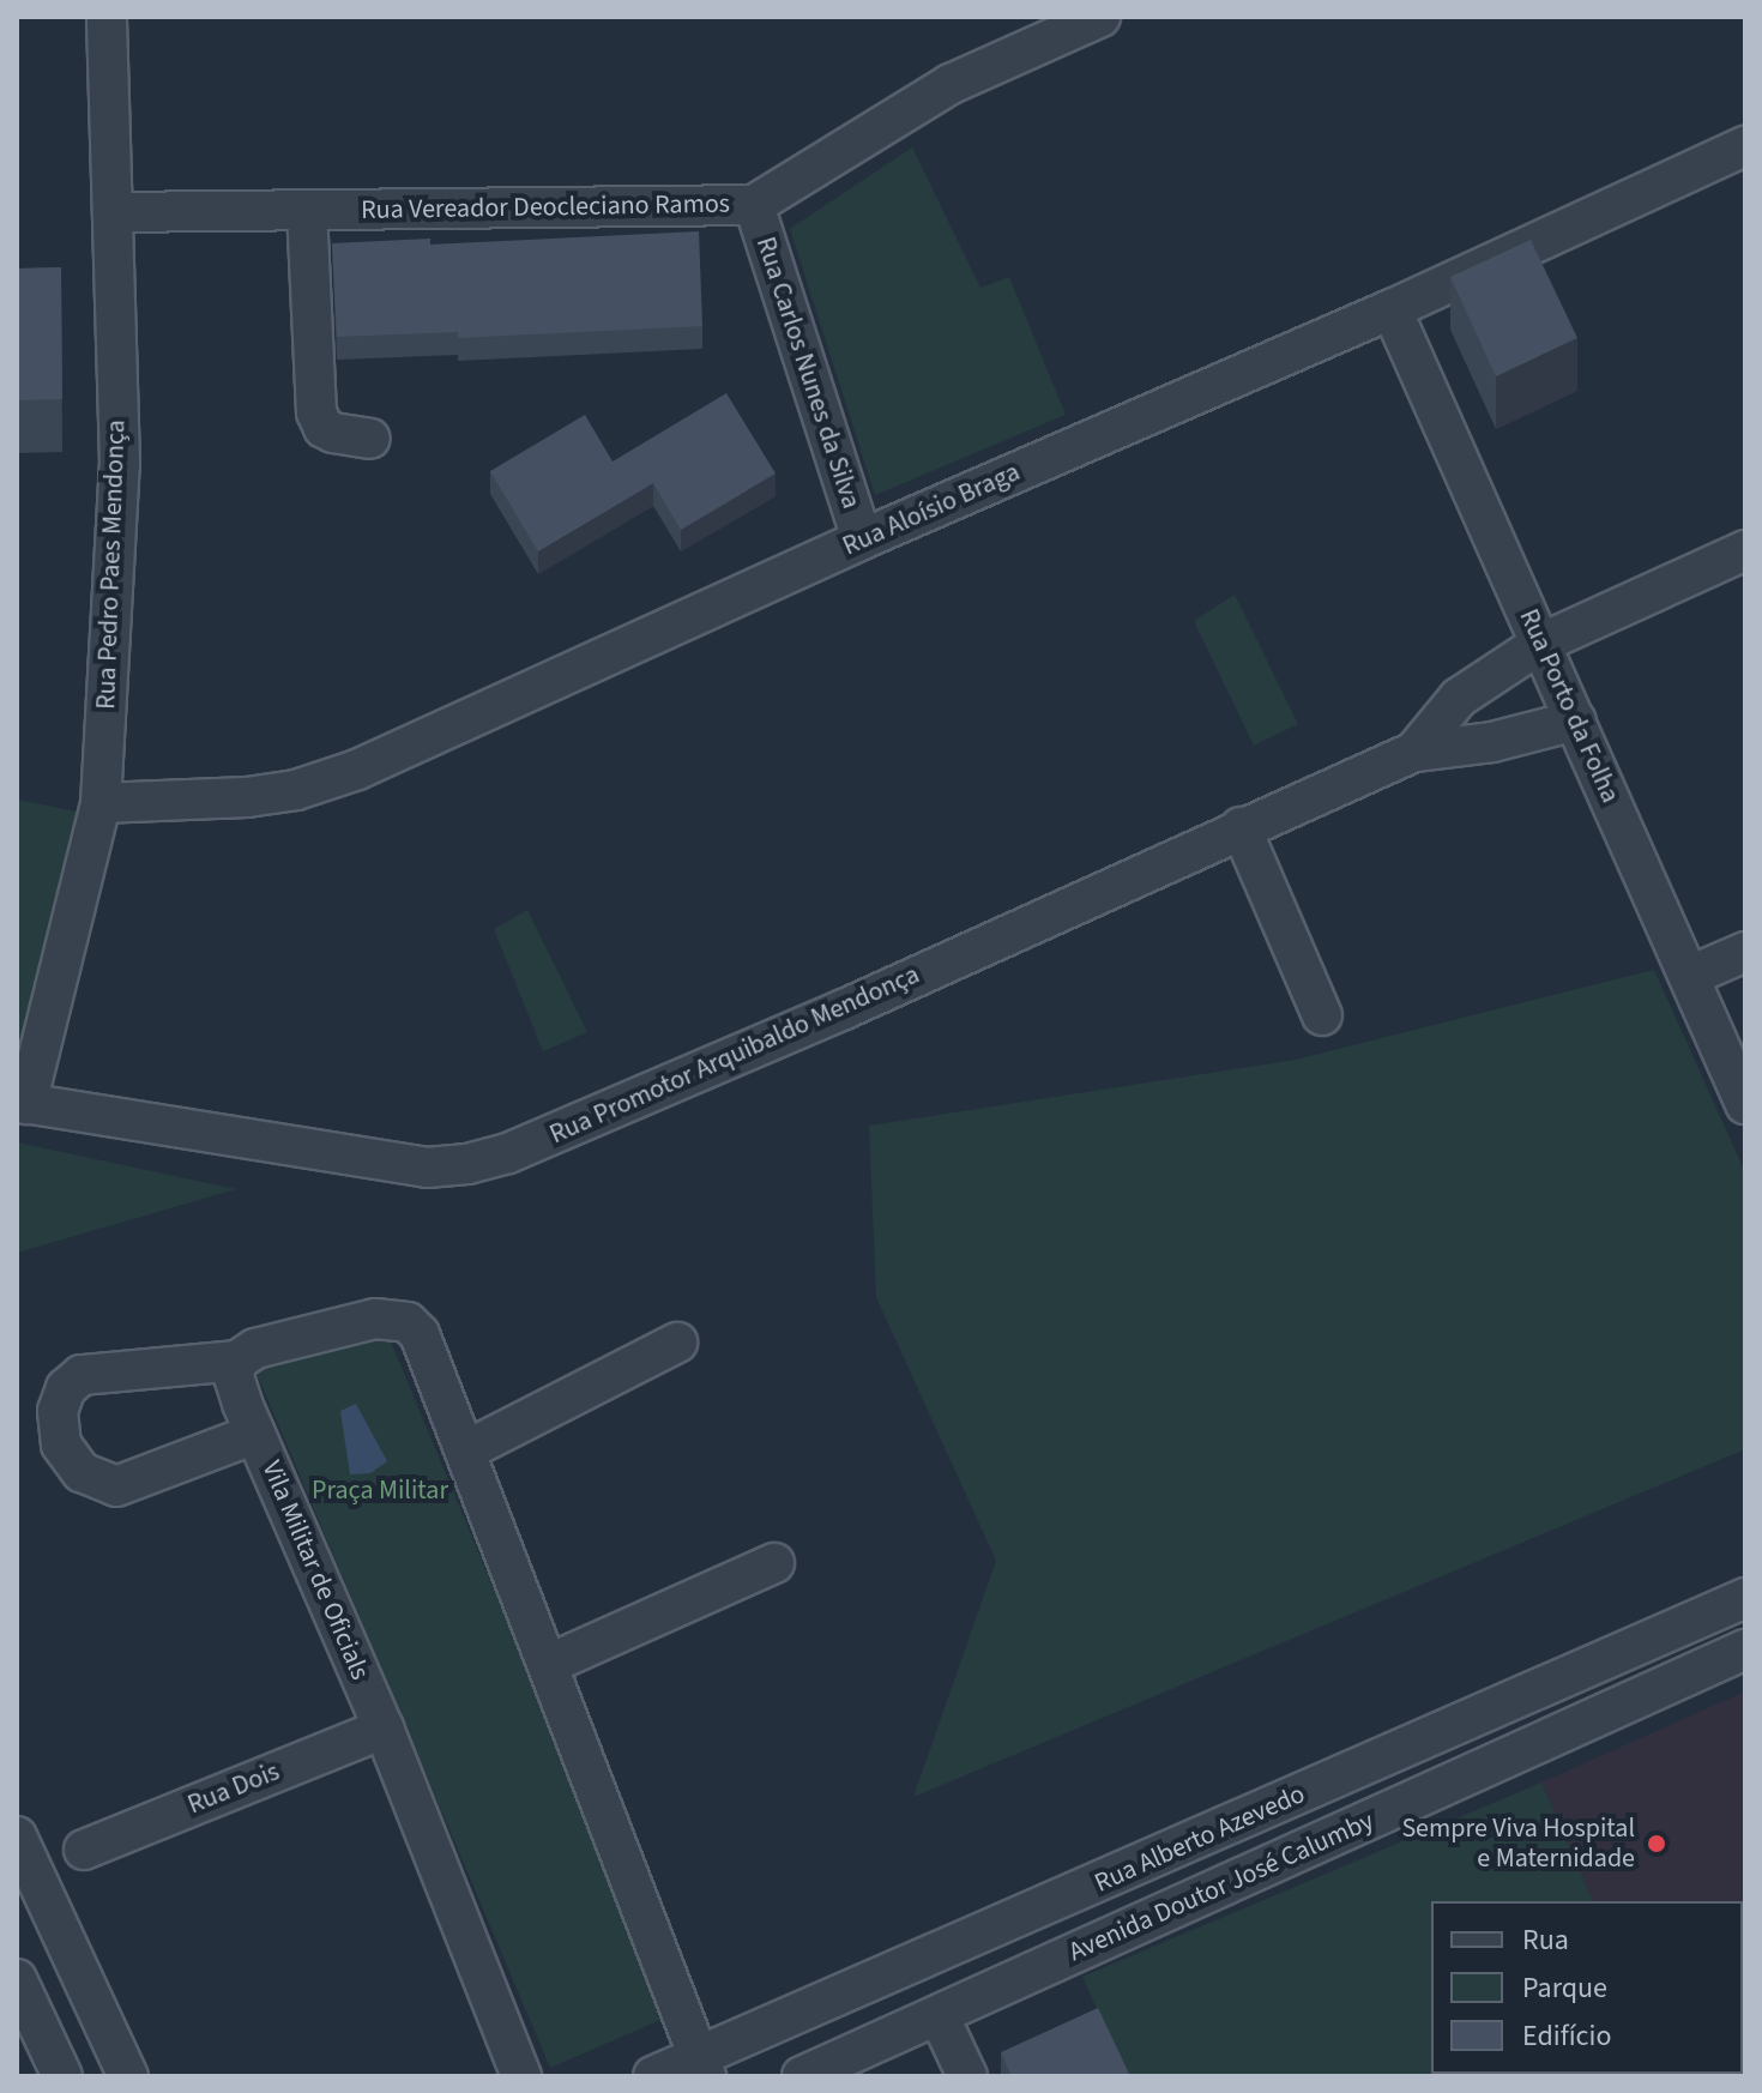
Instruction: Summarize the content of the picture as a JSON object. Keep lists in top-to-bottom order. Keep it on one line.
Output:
{"streets":{"street":["Rua Vereador Deocleciano Ramos","Rua Carlos Nunes da Silva","Rua Aloísio Braga","Rua Pedro Paes Mendonça","Rua Porto da Folha","Rua Promotor Arquibaldo Mendonça","Vila Militar de Oficials","Rua Dois","Rua Alberto Azevedo","Avenida Doutor José Calumby"]},"crossings":[["Rua Vereador Deocleciano Ramos","Rua Carlos Nunes da Silva"],["Rua Vereador Deocleciano Ramos","Rua Pedro Paes Mendonça"],["Rua Carlos Nunes da Silva","Rua Aloísio Braga"],["Rua Aloísio Braga","Rua Pedro Paes Mendonça"],["Rua Aloísio Braga","Rua Porto da Folha"],["Rua Pedro Paes Mendonça","Rua Promotor Arquibaldo Mendonça"],["Rua Porto da Folha","Rua Promotor Arquibaldo Mendonça"],["Vila Militar de Oficials","Rua Dois"]],"parks":["Praça Militar"],"places":["Sempre Viva Hospital e Maternidade"],"legend":["Rua","Parque","Edifício"]}
